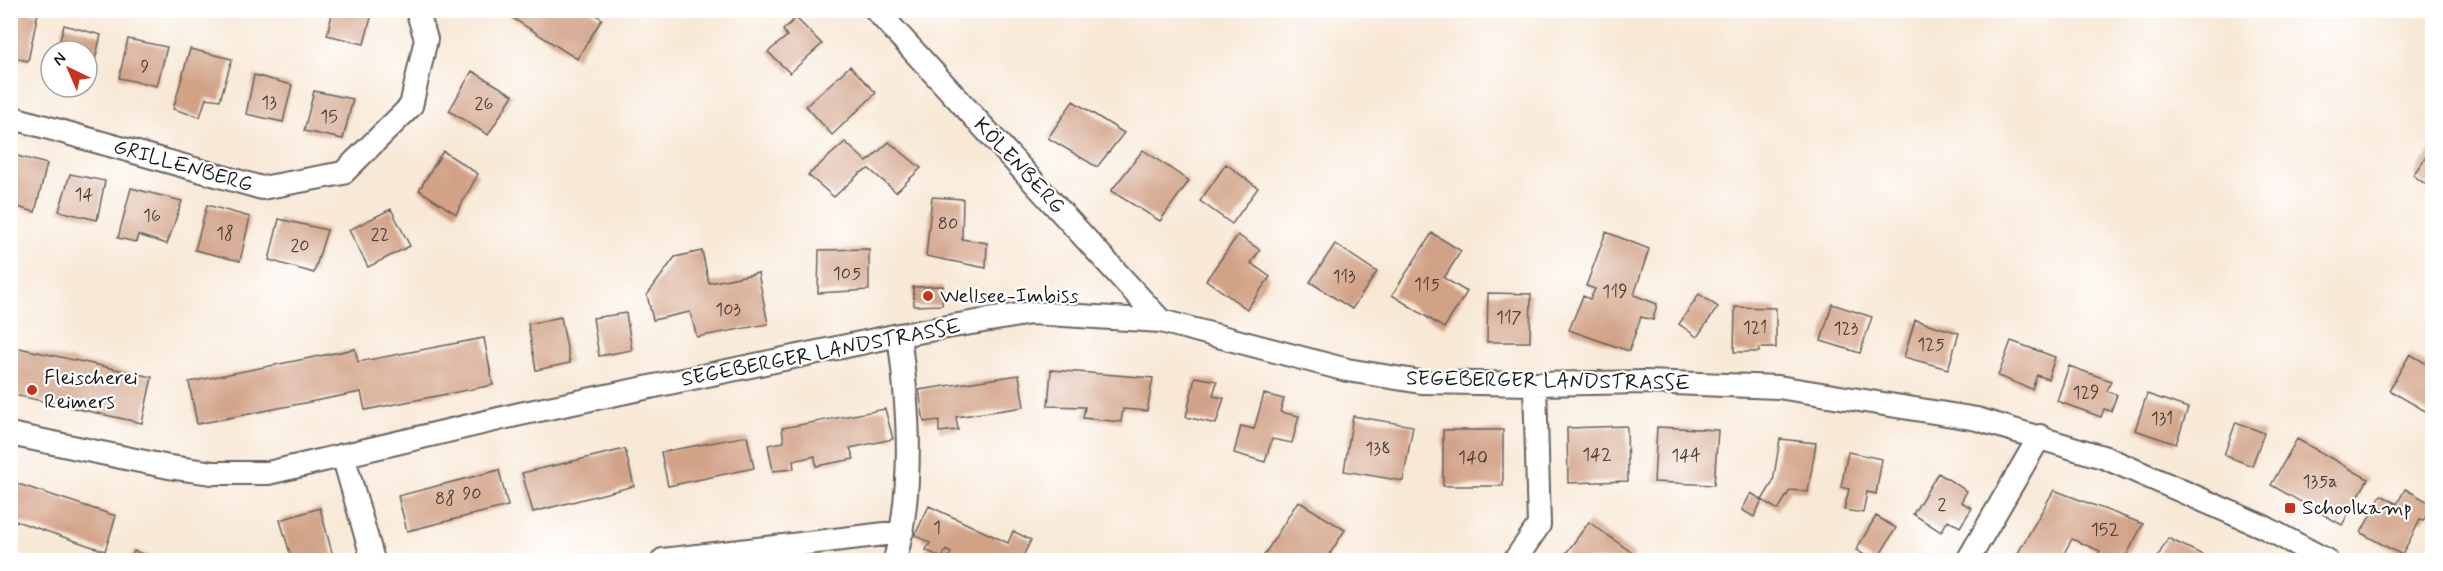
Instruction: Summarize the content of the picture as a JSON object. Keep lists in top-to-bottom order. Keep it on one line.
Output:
{"streets":{"street":["GRILLENBERG","KÖLENBERG","SEGEBERGER LANDSTRASSE"]},"crossings":[["KÖLENBERG","SEGEBERGER LANDSTRASSE"]],"places":{"other":["Wellsee-Imbiss","Fleischerei Reimers"],"transit":["Schoolkamp"]},"house_numbers":["9","13","26","15","14","16","80","18","22","20","105","113","115","119","103","117","121","123","125","129","131","138","142","144","140","135a","90","88","2","1","152"],"north":"top left"}
